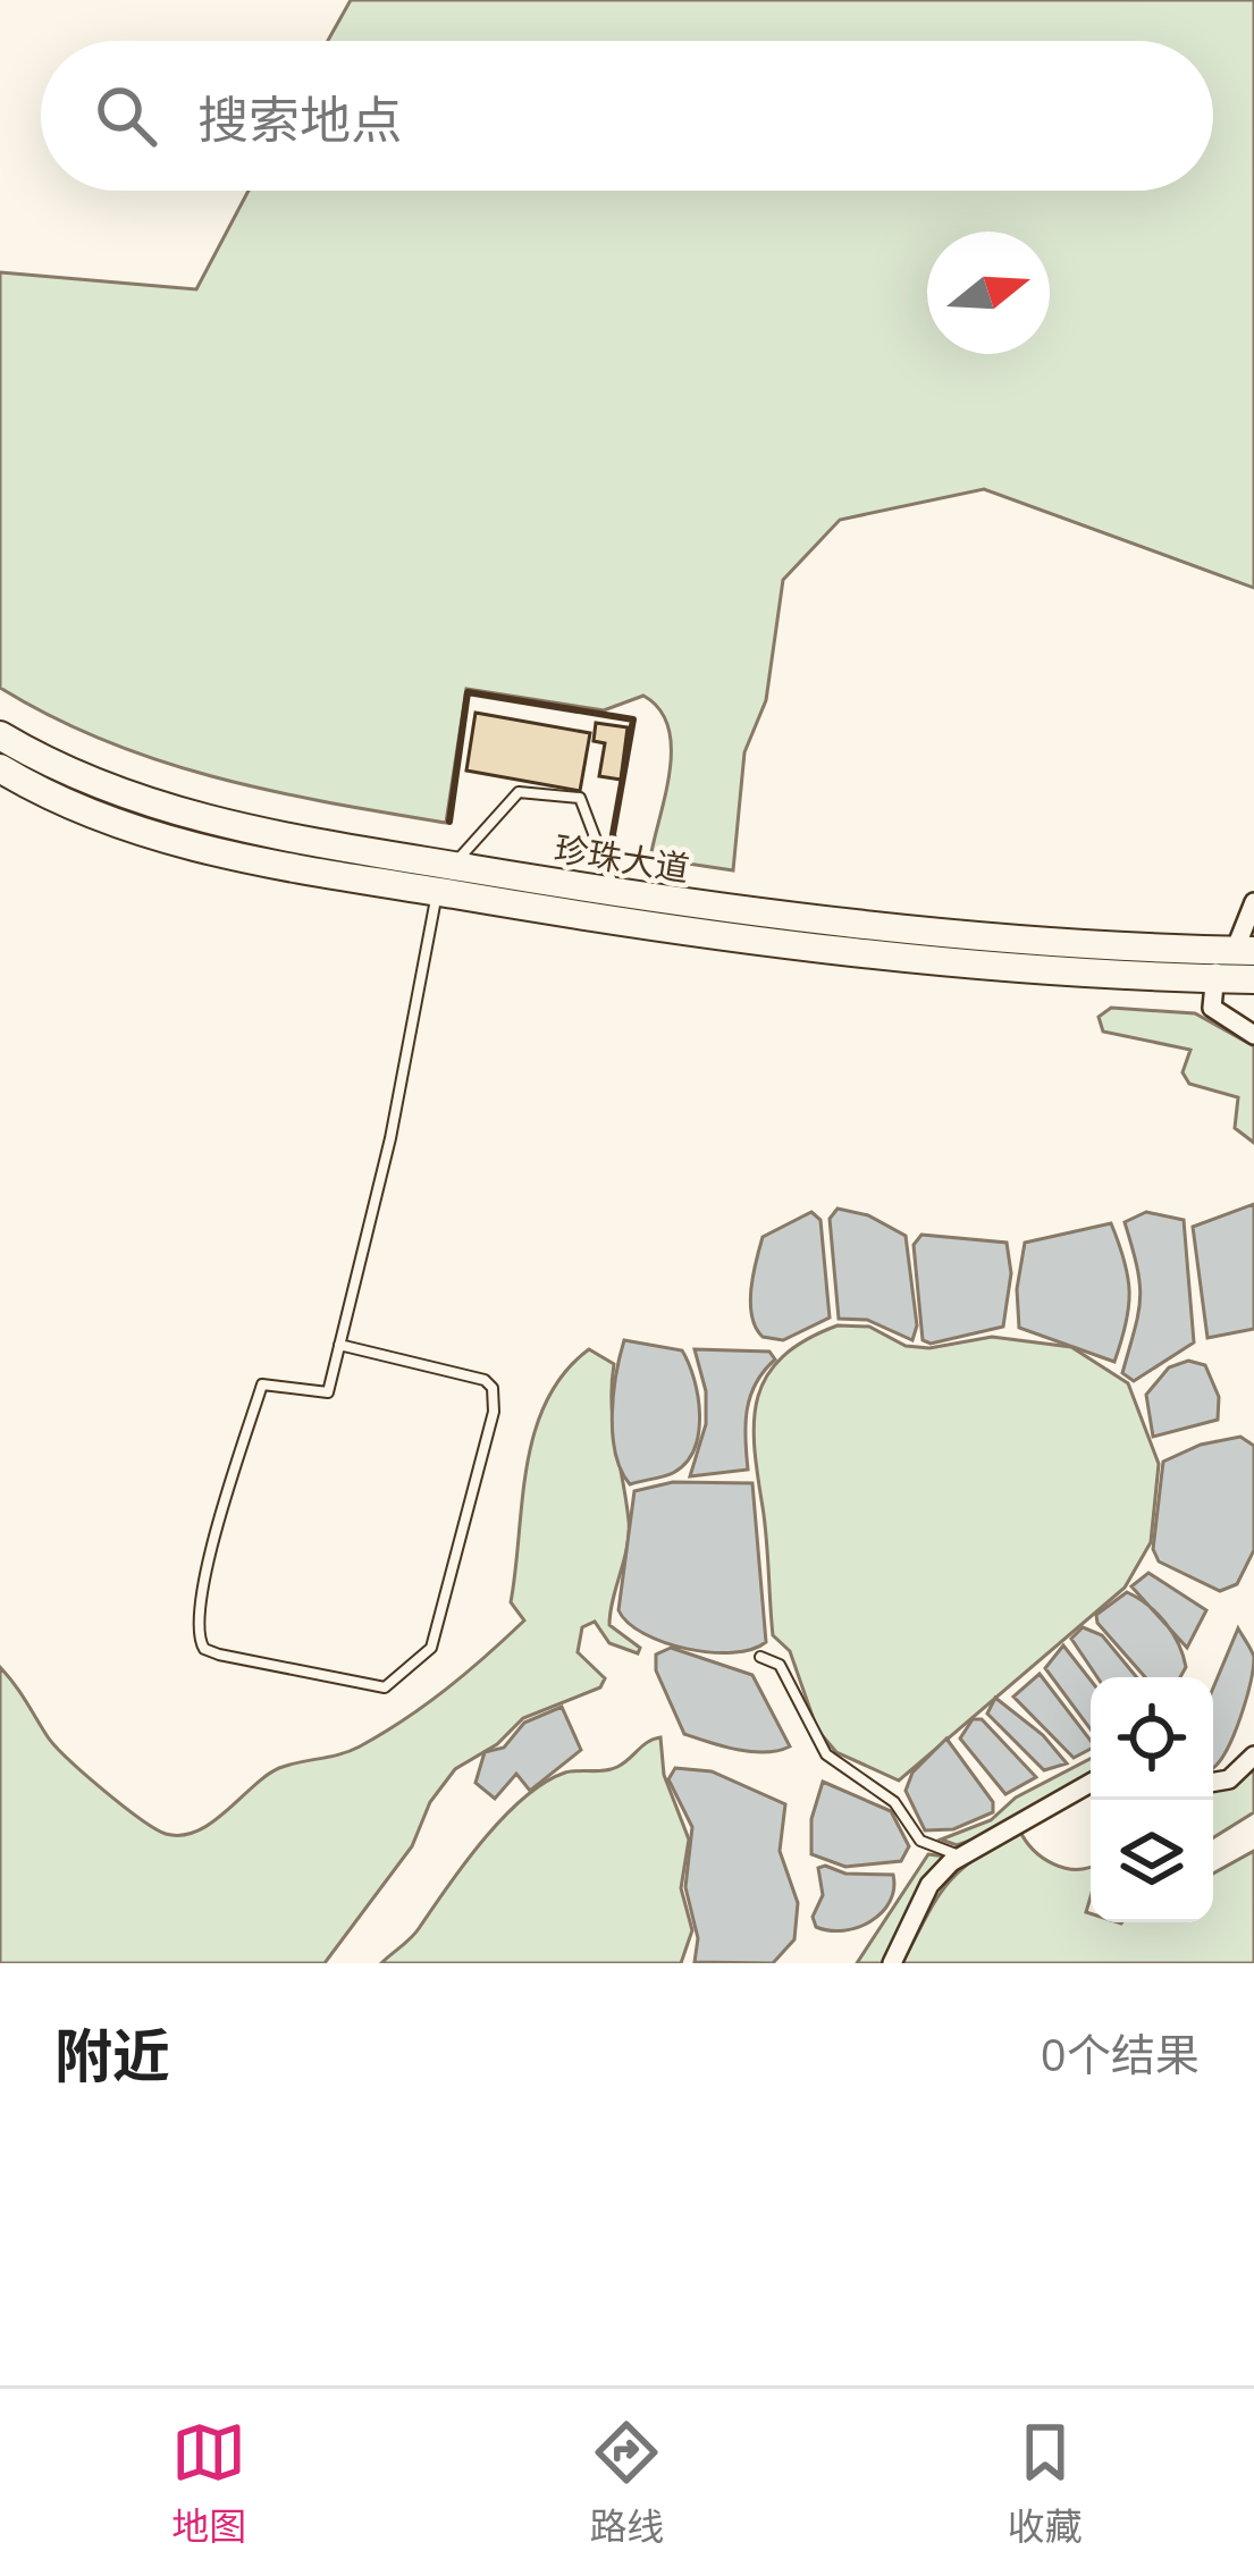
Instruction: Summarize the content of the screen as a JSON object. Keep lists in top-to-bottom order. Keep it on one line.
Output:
{"streets":{"highway":["珍珠大道"]},"north":"right","page":{"search":"搜索地点","heading":["附近","0个结果"],"nav":["地图","路线","收藏"]}}
